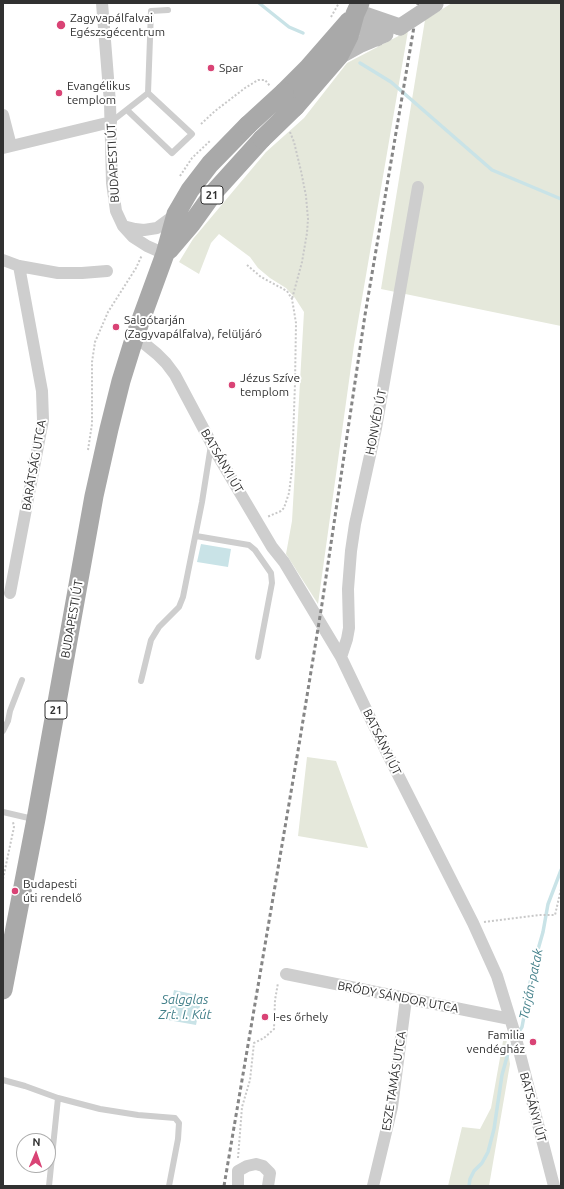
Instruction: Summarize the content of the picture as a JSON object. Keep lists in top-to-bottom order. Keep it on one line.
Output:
{"streets":{"main road":["BUDAPESTI ÚT","21"],"street":["HONVÉD ÚT","BATSÁNYI ÚT","BARÁTSÁG UTCA","BRÓDY SÁNDOR UTCA","ESZE TAMÁS UTCA"]},"crossings":[["BUDAPESTI ÚT","21"],["BUDAPESTI ÚT","BATSÁNYI ÚT"],["HONVÉD ÚT","BATSÁNYI ÚT"],["BATSÁNYI ÚT","BRÓDY SÁNDOR UTCA"],["BRÓDY SÁNDOR UTCA","ESZE TAMÁS UTCA"]],"water":["Tarján-patak","Salgglas Zrt. I. Kút"],"places":["Zagyvapálfalvai Egészsgécentrum","Spar","Evangélikus templom","Salgótarján (Zagyvapálfalva), felüljáró","Jézus Szíve templom","Budapesti úti rendelő","I-es őrhely","Familia vendégház"],"north":"top"}
